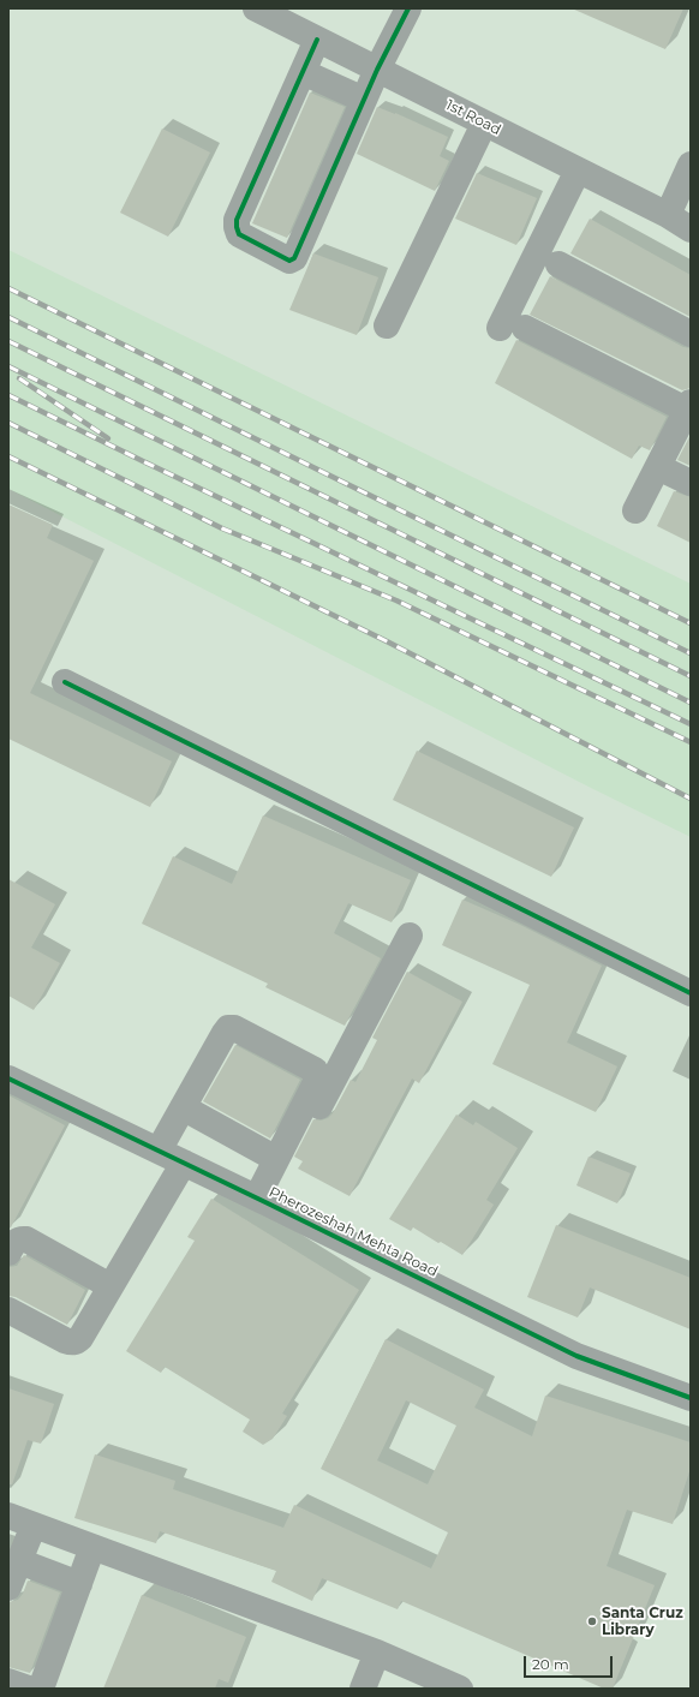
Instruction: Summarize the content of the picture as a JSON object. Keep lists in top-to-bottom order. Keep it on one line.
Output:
{"streets":{"street":["1st Road","Pherozeshah Mehta Road"]},"places":["Santa Cruz Library"],"scale_bar":"20 m"}
